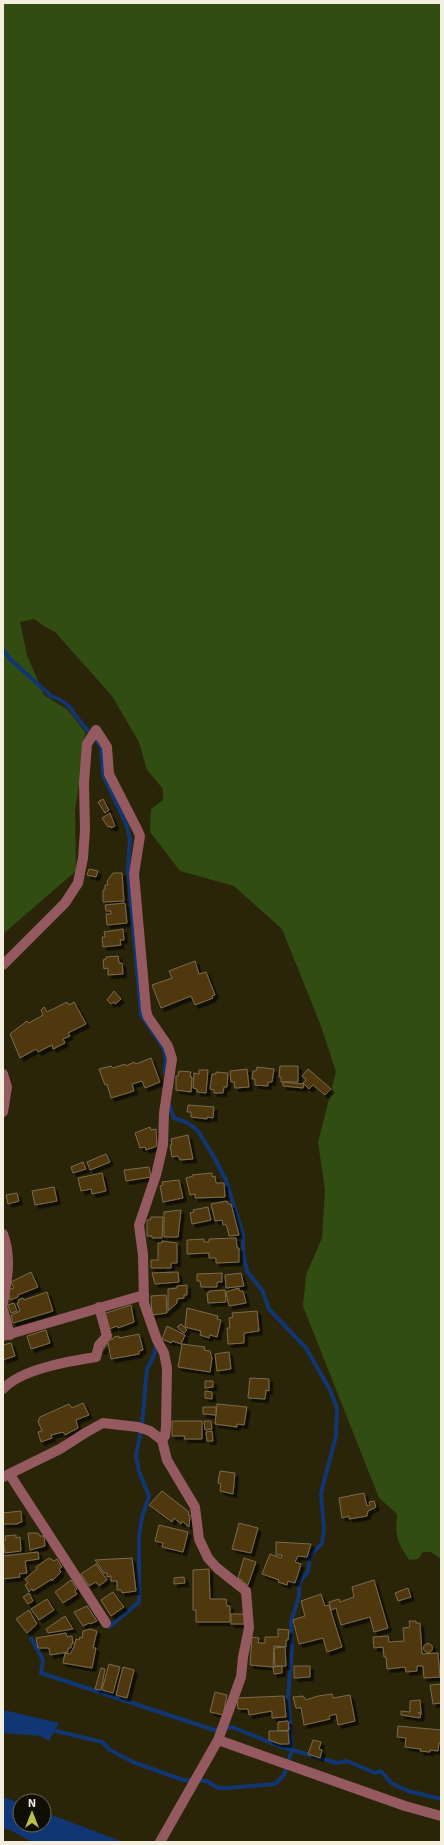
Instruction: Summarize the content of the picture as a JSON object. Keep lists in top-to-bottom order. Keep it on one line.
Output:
{"north":"top"}
